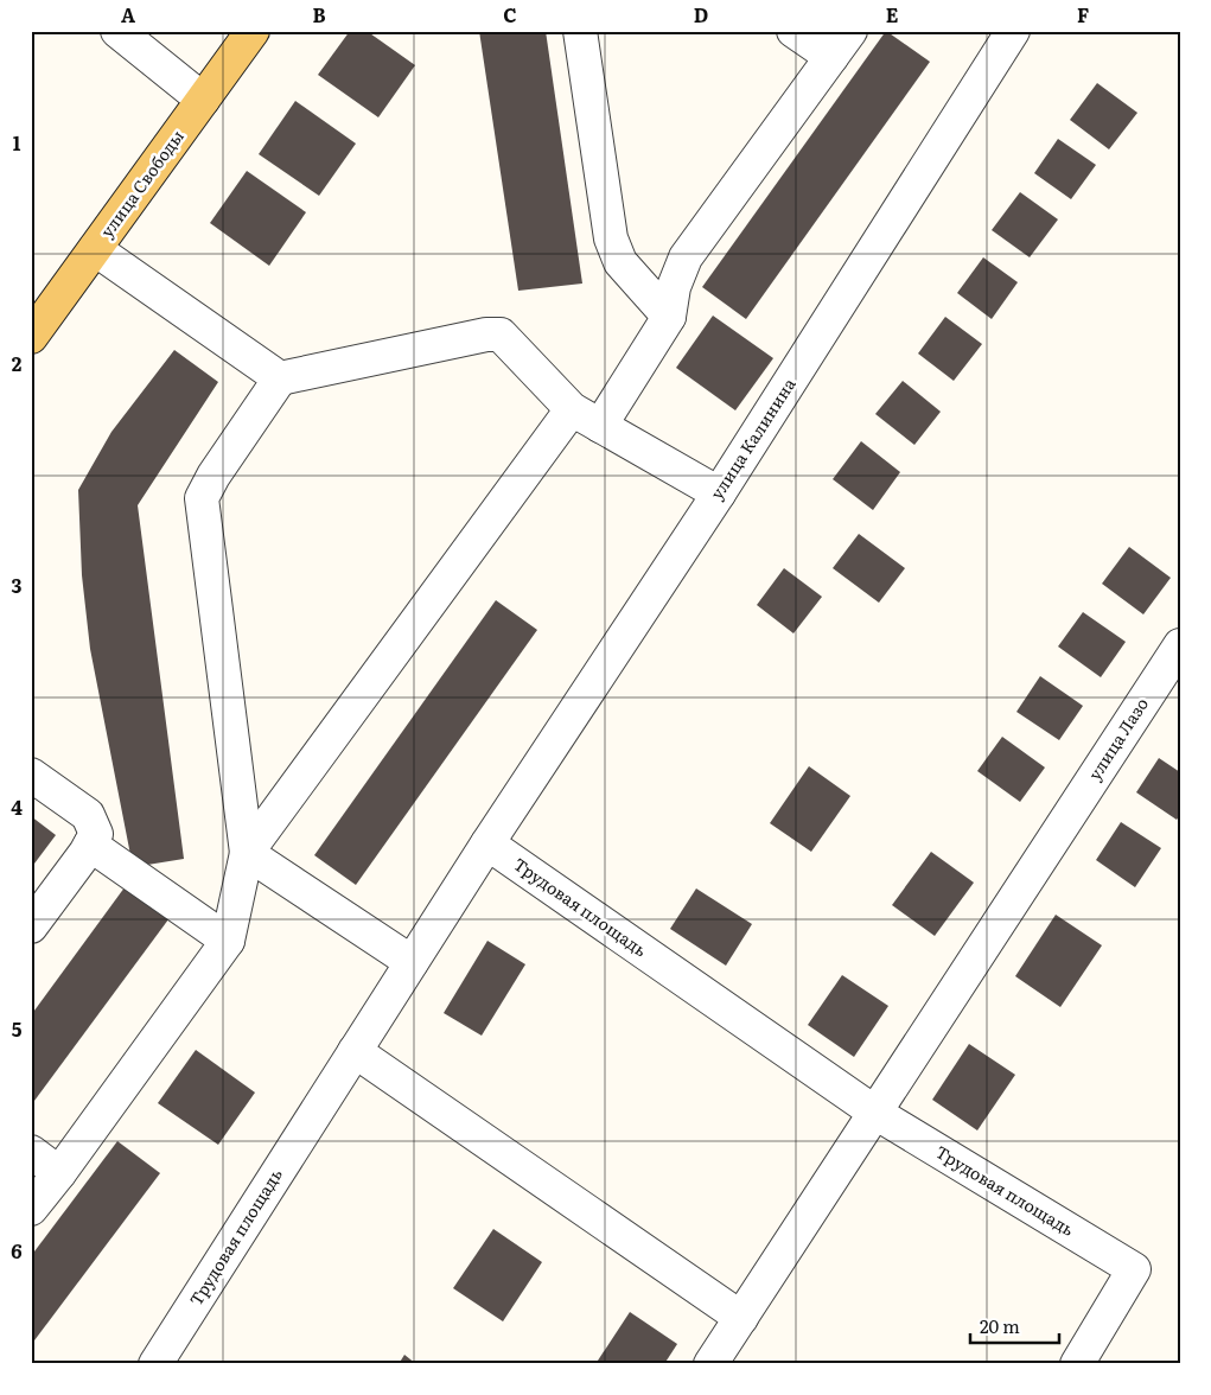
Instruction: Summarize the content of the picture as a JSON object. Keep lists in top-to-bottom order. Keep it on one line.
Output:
{"streets":{"main road":["улица Свободы"],"street":["улица Калинина","улица Лазо","Трудовая площадь"]},"crossings":[["улица Калинина","Трудовая площадь"],["улица Лазо","Трудовая площадь"]],"scale_bar":"20 m","grid":{"columns":["A","B","C","D","E","F"],"rows":["1","2","3","4","5","6"]}}
